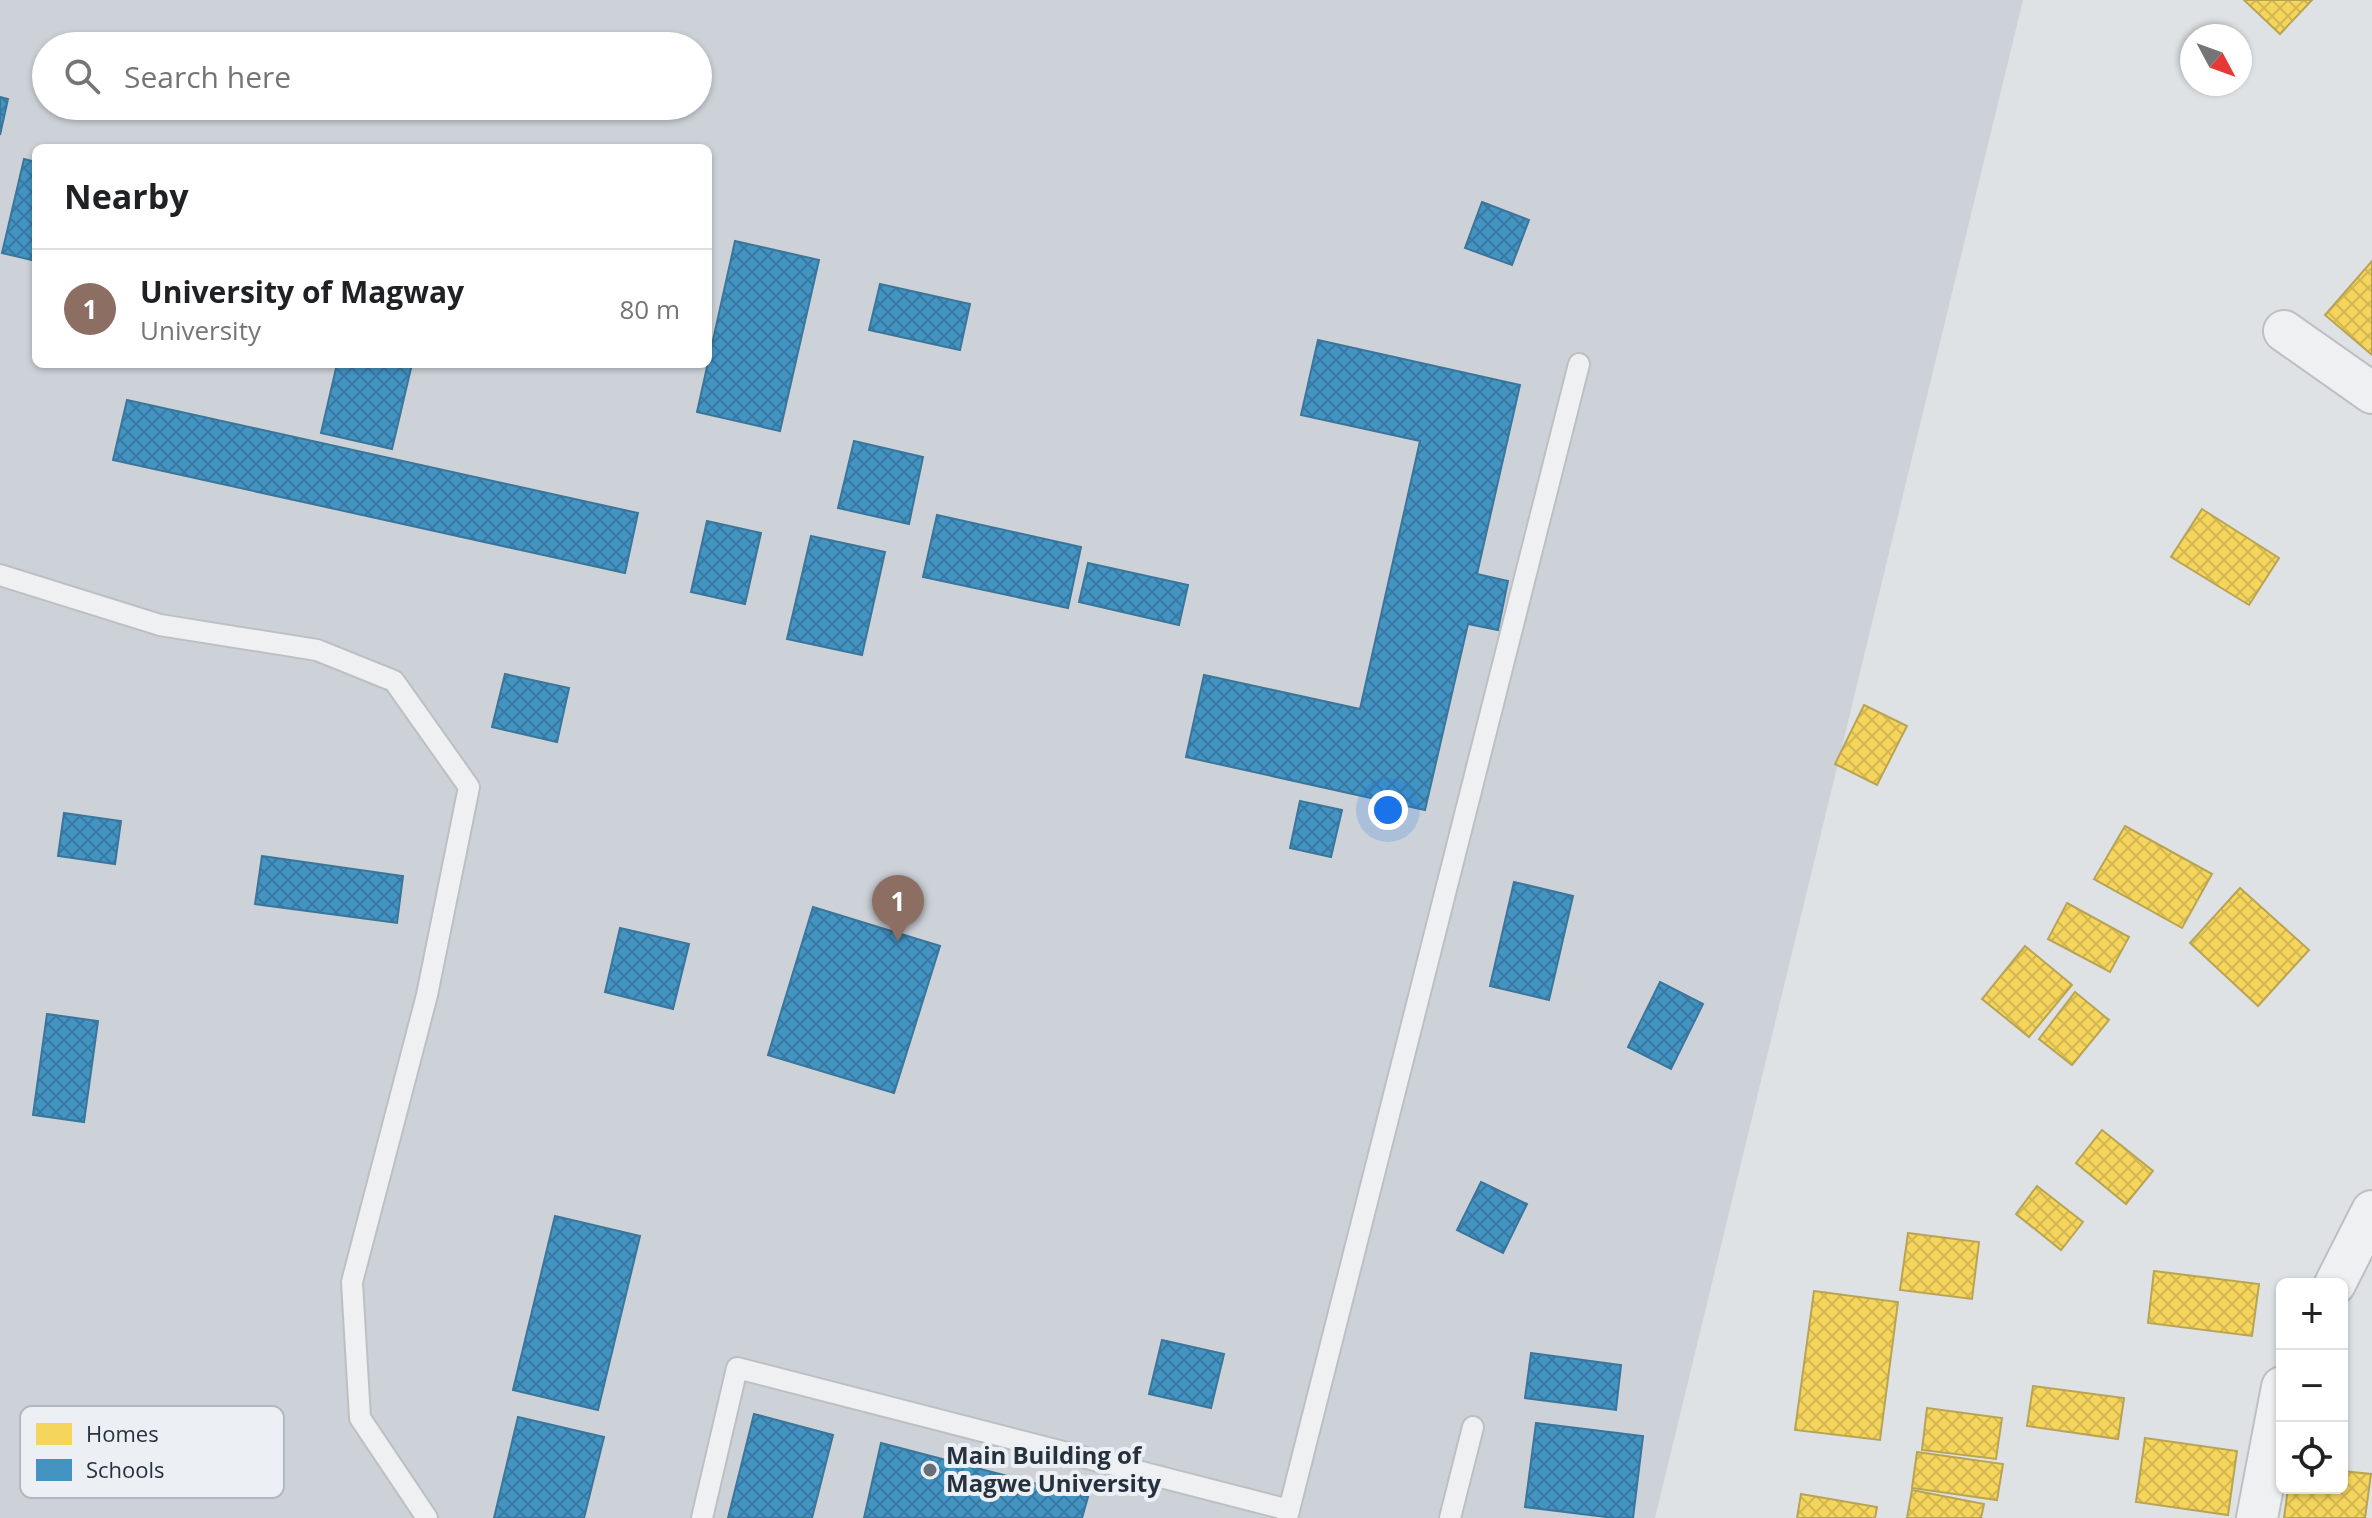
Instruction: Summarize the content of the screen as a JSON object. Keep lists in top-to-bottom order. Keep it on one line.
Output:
{"places":["Main Building of Magwe University"],"legend":["Homes","Schools"],"north":"bottom right","page":{"search":"Search here","heading":"Nearby","list":[{"mark":"1","name":"University of Magway","note":"University","value":"80 m"}],"pins":"1","map_buttons":["+","−"]}}
